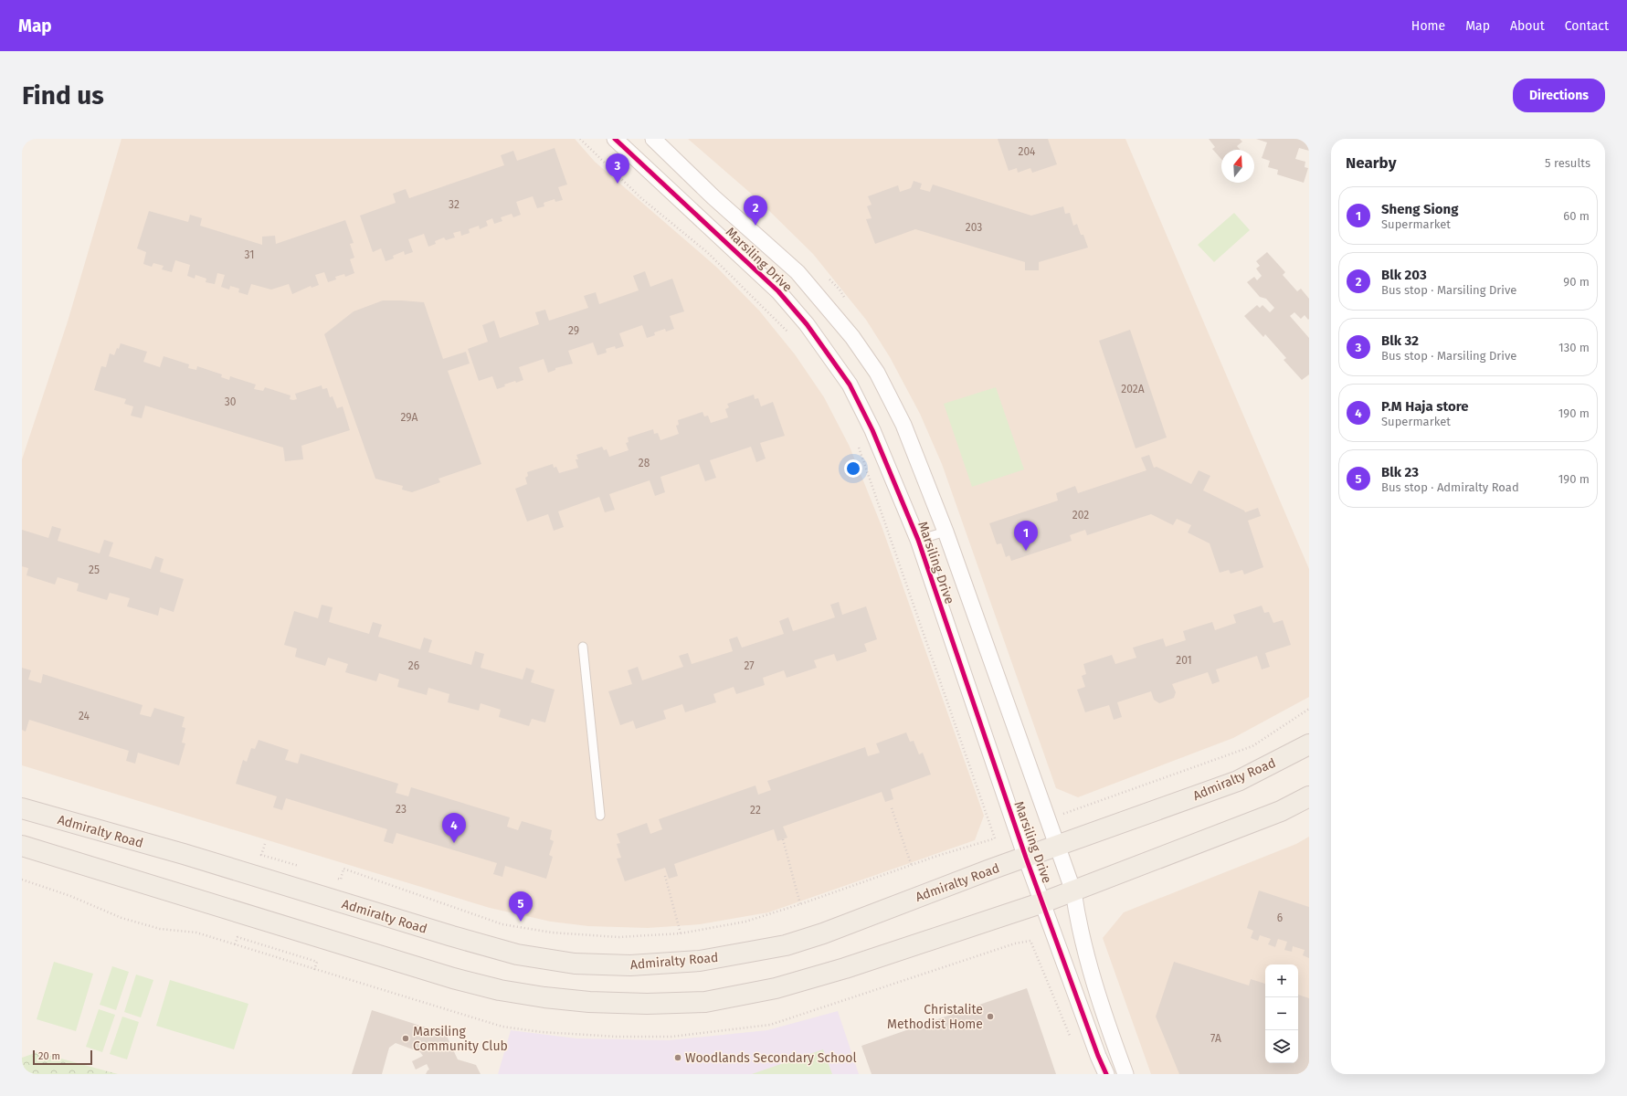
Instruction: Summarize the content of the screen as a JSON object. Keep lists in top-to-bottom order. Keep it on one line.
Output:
{"streets":{"main road":["Admiralty Road"],"street":["Marsiling Drive"]},"crossings":[["Marsiling Drive","Admiralty Road"]],"places":["Christalite Methodist Home","Marsiling Community Club","Woodlands Secondary School"],"house_numbers":["204","32","203","31","29","202A","30","29A","28","202","25","201","26","27","24","23","22","6","7A"],"scale_bar":"20 m","north":"top","page":{"header":"Map","nav":["Home","Map","About","Contact"],"buttons":"Directions","title":"Find us","heading":["Nearby","5 results"],"pins":["3","2","1","4","5"],"list":[{"mark":"1","name":"Sheng Siong","note":"Supermarket","value":"60 m"},{"mark":"2","name":"Blk 203","note":"Bus stop · Marsiling Drive","value":"90 m"},{"mark":"3","name":"Blk 32","note":"Bus stop · Marsiling Drive","value":"130 m"},{"mark":"4","name":"P.M Haja store","note":"Supermarket","value":"190 m"},{"mark":"5","name":"Blk 23","note":"Bus stop · Admiralty Road","value":"190 m"}],"map_buttons":["+","−"],"scale":"20 m"}}
